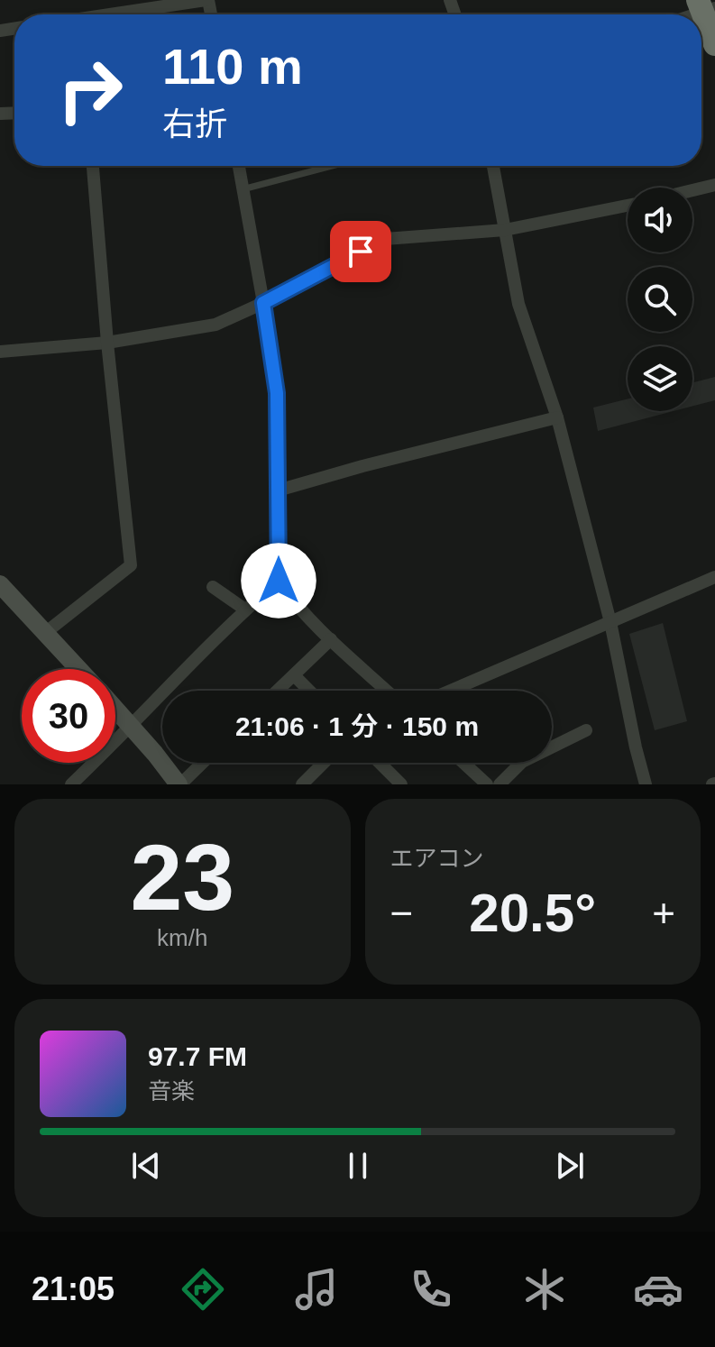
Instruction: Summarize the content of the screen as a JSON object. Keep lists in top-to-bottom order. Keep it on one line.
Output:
{"page":{"turn":["110 m","右折"],"limit":"30","trip":"21:06 · 1 分 · 150 m","tile":[["23","km/h"],"エアコン"],"heat":["−","20.5°","+"],"song":["97.7 FM","音楽"],"tabs":"21:05"}}
